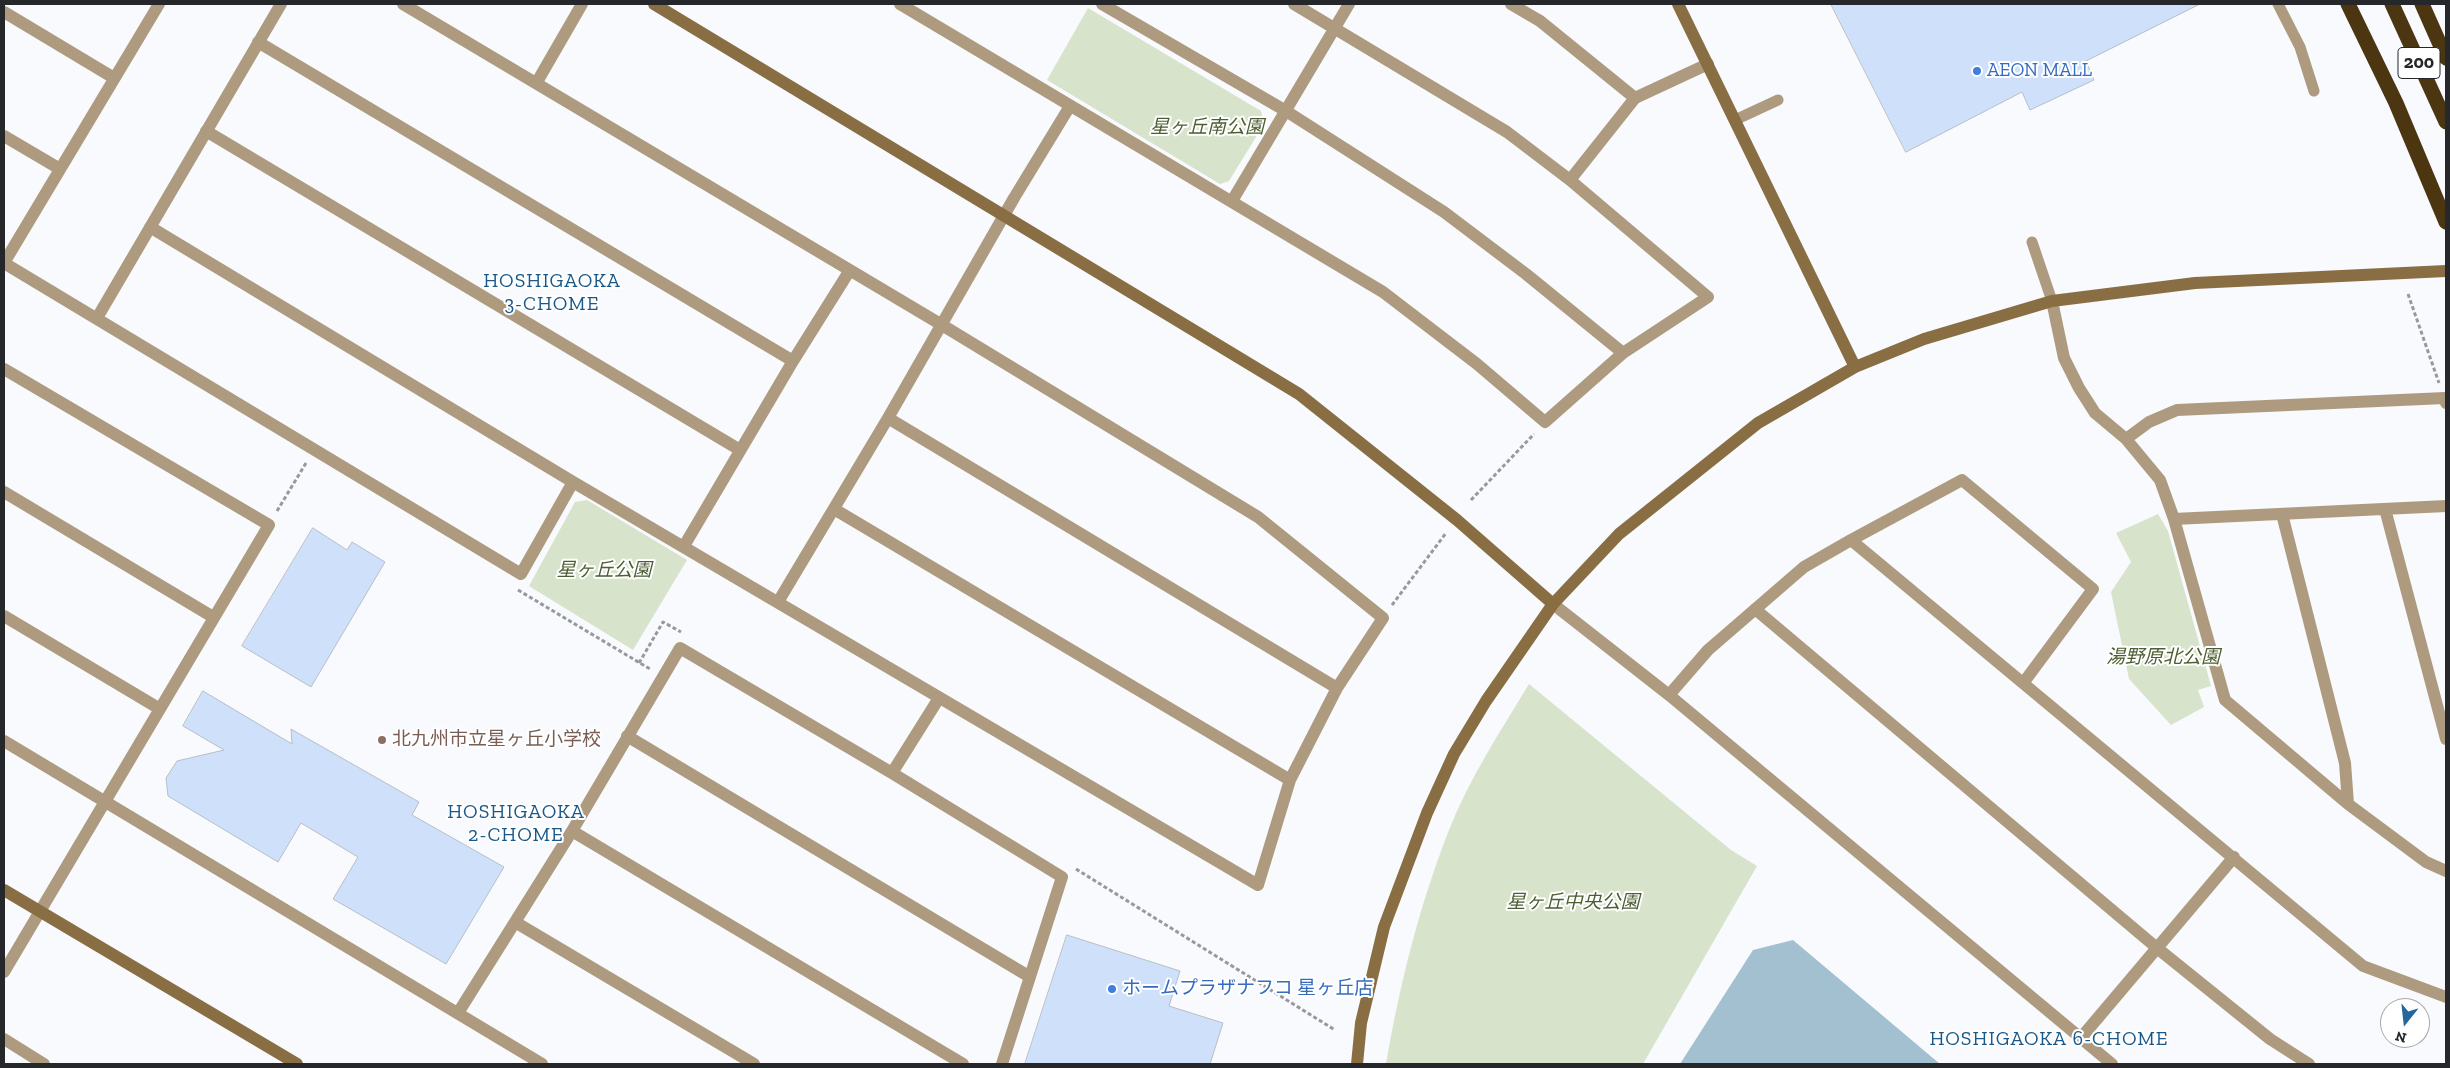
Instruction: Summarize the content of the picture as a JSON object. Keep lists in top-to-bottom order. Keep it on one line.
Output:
{"streets":{"highway":["200"]},"districts":["HOSHIGAOKA 3-CHOME","HOSHIGAOKA 2-CHOME","HOSHIGAOKA 6-CHOME"],"parks":["星ヶ丘南公園","星ヶ丘公園","湯野原北公園","星ヶ丘中央公園"],"places":["AEON MALL","北九州市立星ヶ丘小学校","ホームプラザナフコ 星ヶ丘店"],"north":"bottom"}
